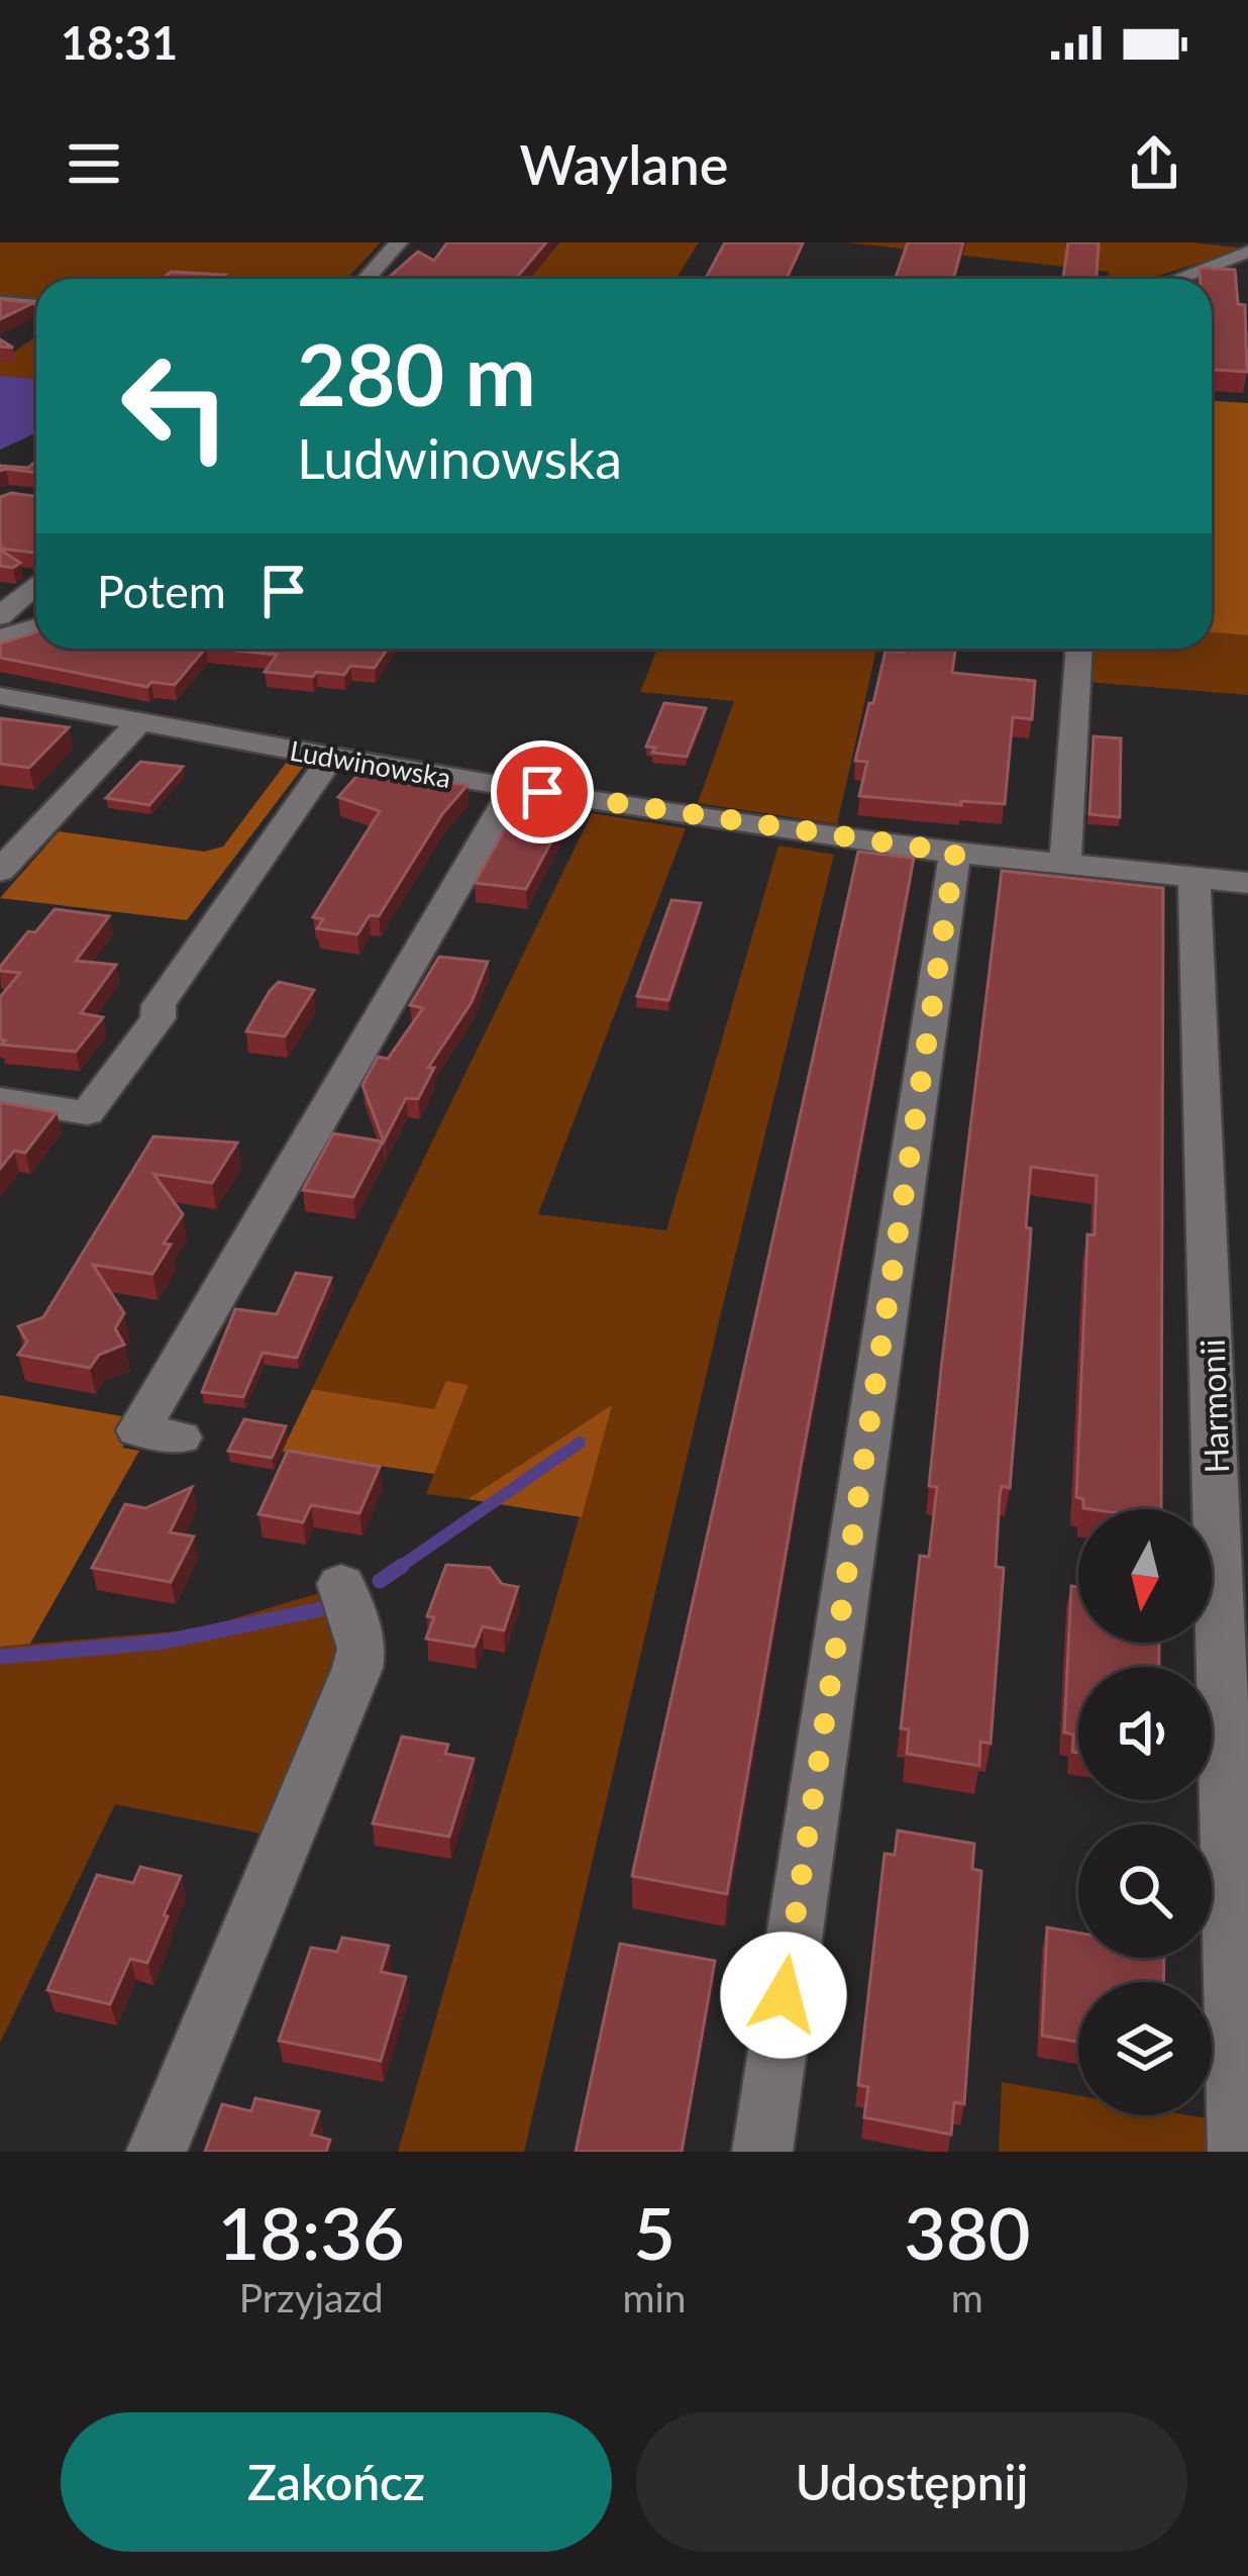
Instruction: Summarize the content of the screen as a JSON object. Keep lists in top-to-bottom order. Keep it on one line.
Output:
{"streets":{"street":["Ludwinowska","Harmonii"]},"crossings":[["Ludwinowska","Harmonii"]],"north":"bottom","page":{"status":"18:31","header":"Waylane","turn":["280 m","Ludwinowska"],"then":"Potem","eta":["18:36","Przyjazd","5","min","380","m"],"buttons":["Zakończ","Udostępnij"]}}
